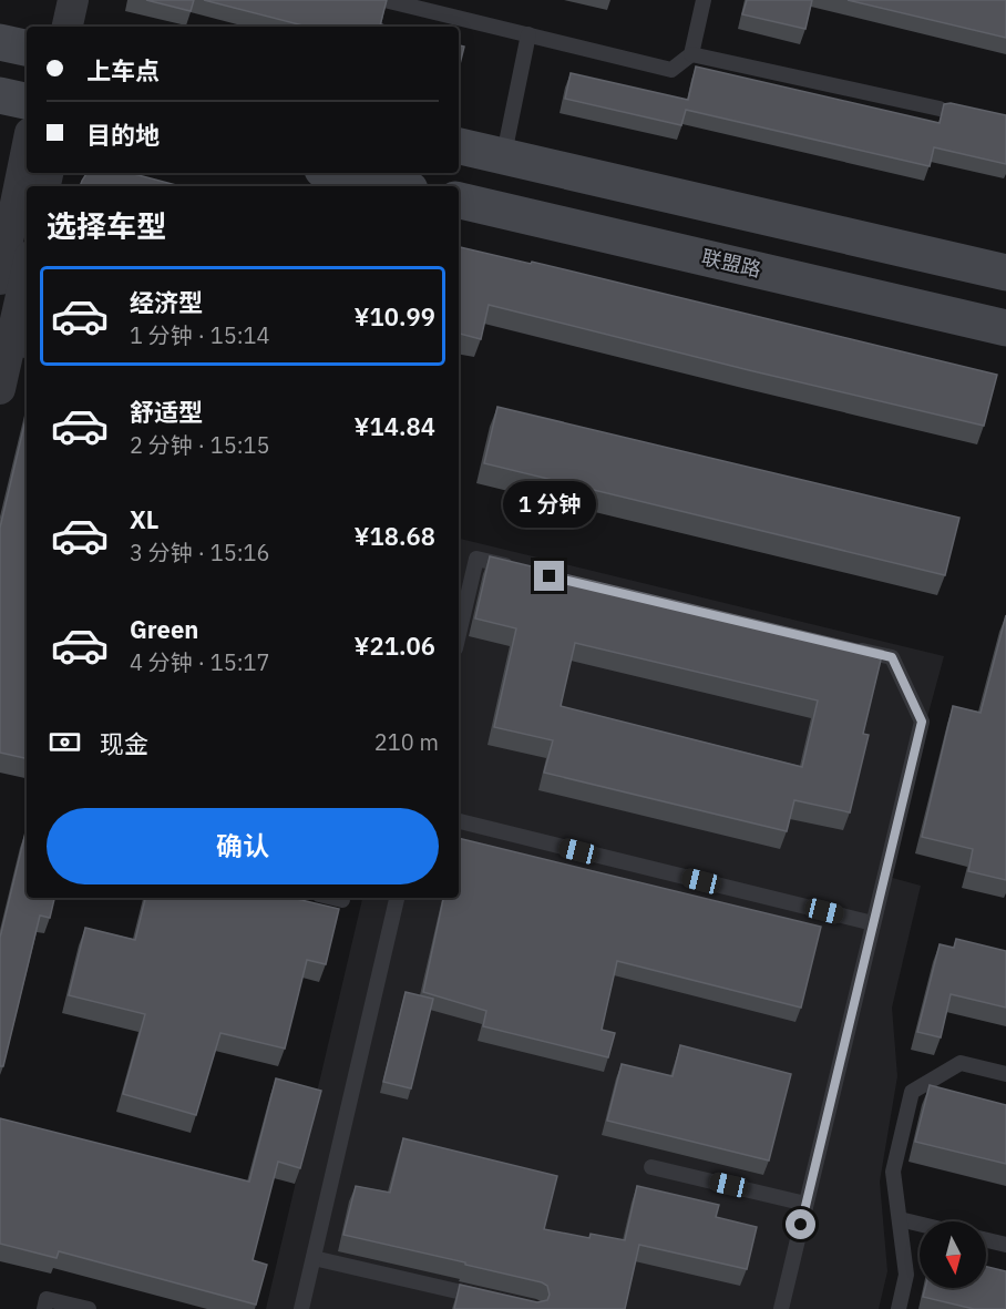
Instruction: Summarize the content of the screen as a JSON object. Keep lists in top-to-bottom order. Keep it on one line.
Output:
{"streets":{"main road":["联盟路"]},"north":"bottom","page":{"banner":["上车点","目的地"],"heading":"选择车型","list":[{"name":"经济型","note":"1 分钟 · 15:14","value":"¥10.99"},{"name":"舒适型","note":"2 分钟 · 15:15","value":"¥14.84"},{"name":"XL","note":"3 分钟 · 15:16","value":"¥18.68"},{"name":"Green","note":"4 分钟 · 15:17","value":"¥21.06"}],"bubble":"1 分钟","pay":["现金","210 m"],"buttons":"确认"}}
